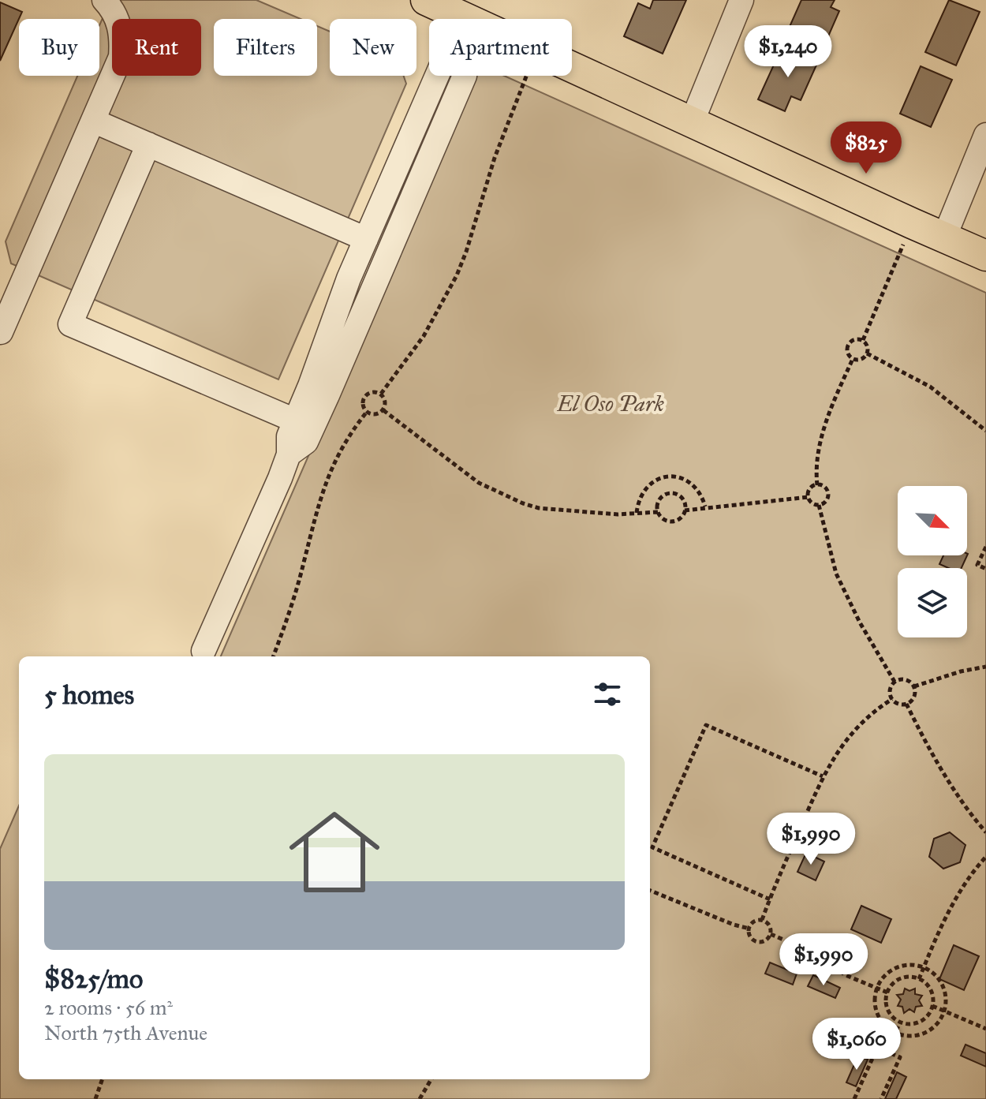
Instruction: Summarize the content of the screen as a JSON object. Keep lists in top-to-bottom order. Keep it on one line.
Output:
{"parks":["El Oso Park"],"north":"bottom right","page":{"chip":["Buy","Rent","Filters","New","Apartment"],"price":["$1,240","$825","$1,990","$1,990","$1,060"],"heading":"5 homes","list":[{"name":"$825/mo","note":"2 rooms · 56 m² · North 75th Avenue"}]}}
